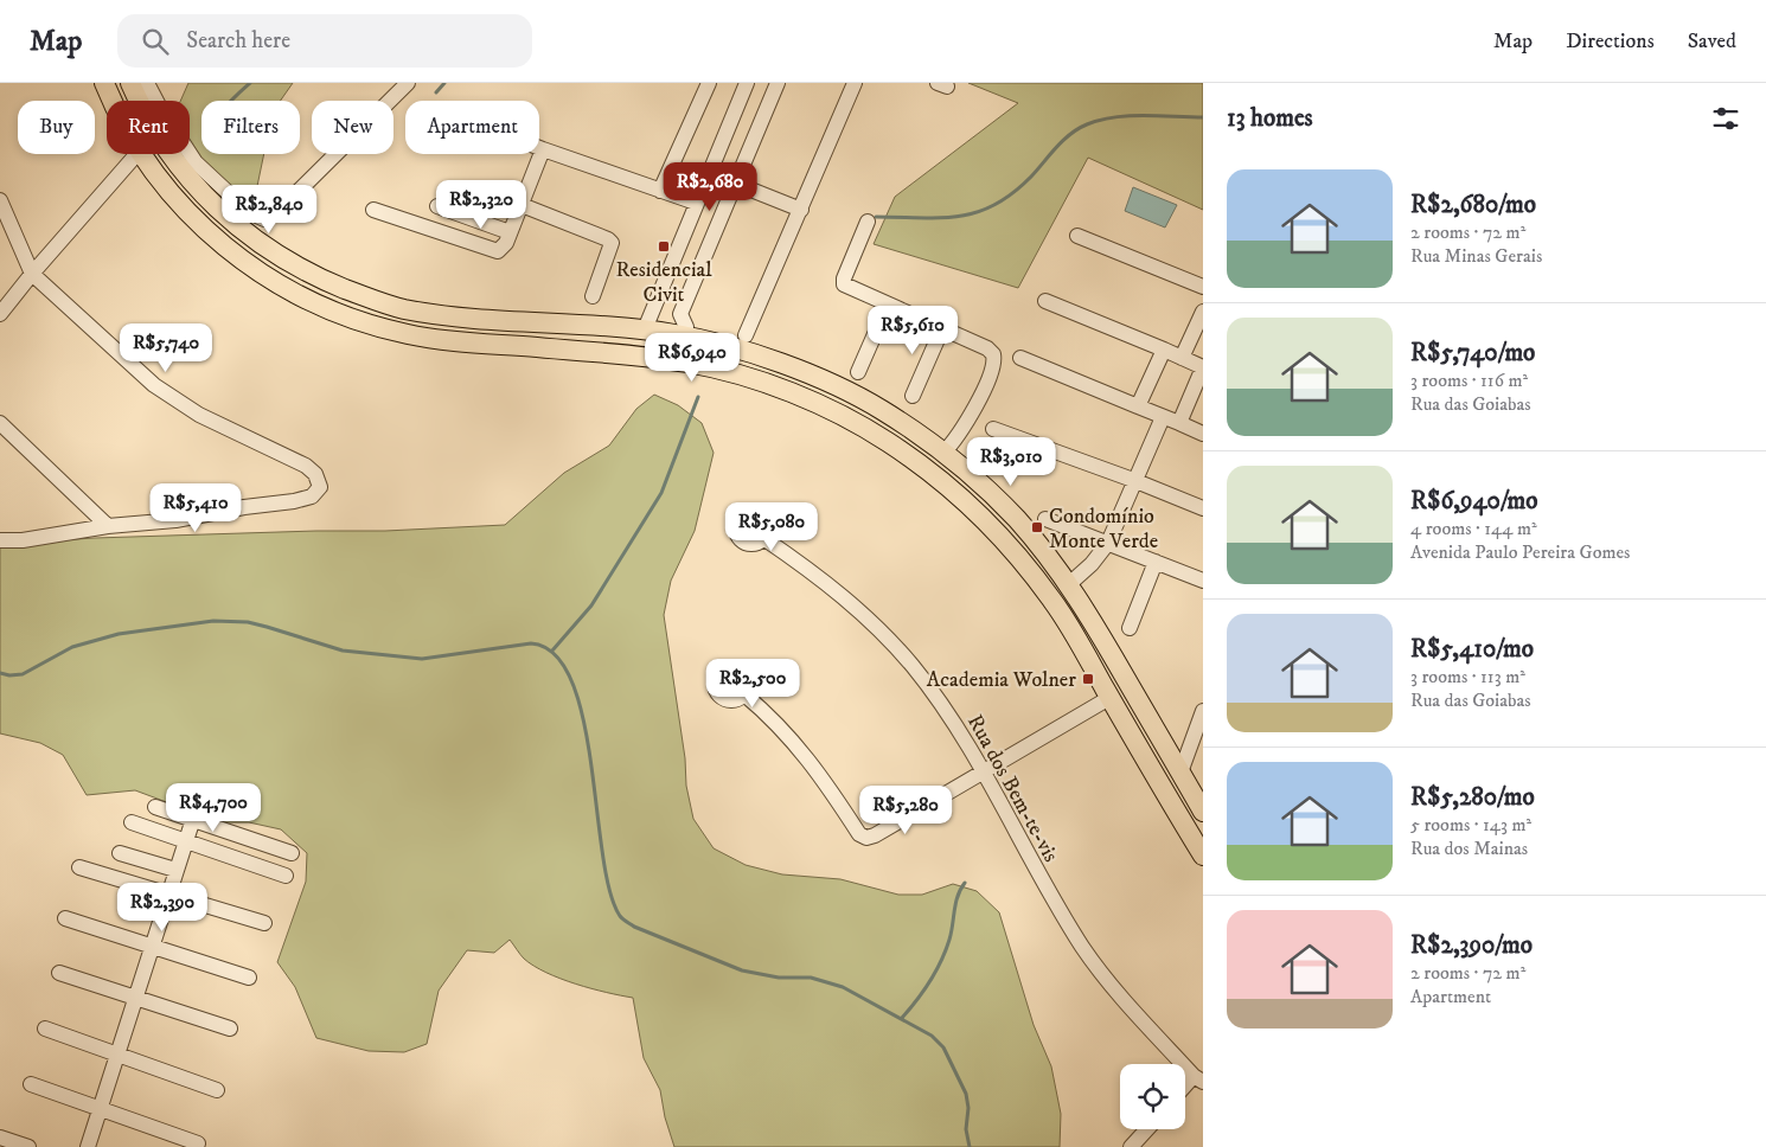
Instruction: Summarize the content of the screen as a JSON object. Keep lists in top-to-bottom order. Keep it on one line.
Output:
{"streets":{"street":["Rua dos Bem-te-vis"]},"places":{"transit":["Residencial Civit","Condomínio Monte Verde","Academia Wolner"]},"page":{"header":"Map","search":"Search here","nav":["Map","Directions","Saved"],"heading":"13 homes","chip":["Buy","Rent","Filters","New","Apartment"],"list":[{"name":"R$2,680/mo","note":"2 rooms · 72 m² · Rua Minas Gerais"},{"name":"R$5,740/mo","note":"3 rooms · 116 m² · Rua das Goiabas"},{"name":"R$6,940/mo","note":"4 rooms · 144 m² · Avenida Paulo Pereira Gomes"},{"name":"R$5,410/mo","note":"3 rooms · 113 m² · Rua das Goiabas"},{"name":"R$5,280/mo","note":"5 rooms · 143 m² · Rua dos Mainas"},{"name":"R$2,390/mo","note":"2 rooms · 72 m² · Apartment"}],"price":["R$2,680","R$2,320","R$2,840","R$5,610","R$5,740","R$6,940","R$3,010","R$5,410","R$5,080","R$2,500","R$4,700","R$5,280","R$2,390"]}}
